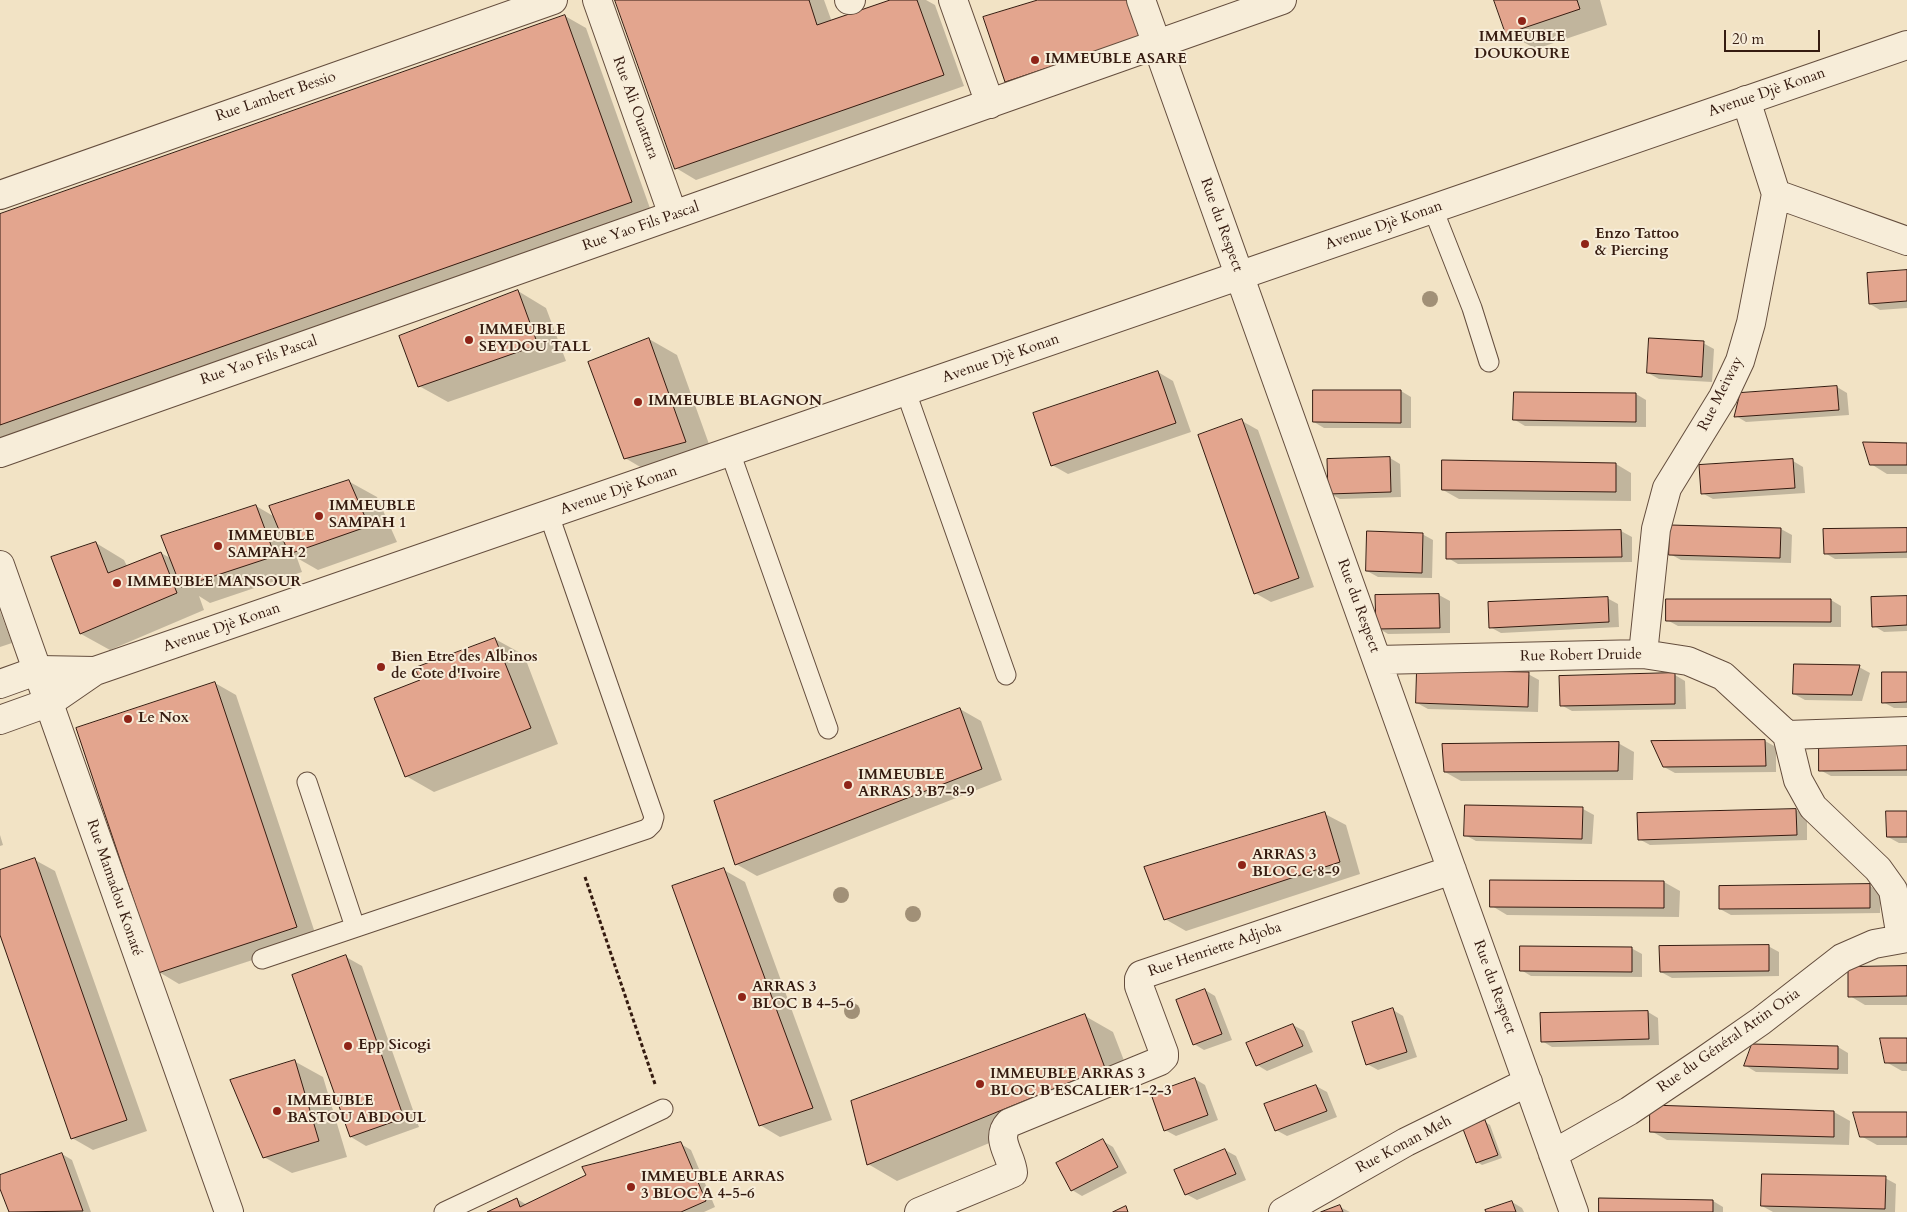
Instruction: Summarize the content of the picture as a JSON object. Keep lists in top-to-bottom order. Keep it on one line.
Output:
{"streets":{"street":["Avenue Djè Konan","Rue Lambert Bessio","Rue Ali Ouattara","Rue du Respect","Rue Yao Fils Pascal","Rue Meiway","Rue Robert Druide","Rue Mamadou Konaté","Rue Henriette Adjoba","Rue du Général Attin Oria","Rue Konan Meh"]},"crossings":[["Avenue Djè Konan","Rue du Respect"],["Avenue Djè Konan","Rue Meiway"],["Avenue Djè Konan","Rue Mamadou Konaté"],["Rue Ali Ouattara","Rue Yao Fils Pascal"],["Rue du Respect","Rue Yao Fils Pascal"],["Rue du Respect","Rue Robert Druide"],["Rue du Respect","Rue Henriette Adjoba"],["Rue du Respect","Rue du Général Attin Oria"],["Rue du Respect","Rue Konan Meh"],["Rue Meiway","Rue Robert Druide"]],"places":["IMMEUBLE DOUKOURE","IMMEUBLE ASARE","Enzo Tattoo & Piercing","IMMEUBLE SEYDOU TALL","IMMEUBLE BLAGNON","IMMEUBLE SAMPAH 1","IMMEUBLE SAMPAH 2","IMMEUBLE MANSOUR","Bien Etre des Albinos de Cote d'Ivoire","Le Nox","IMMEUBLE ARRAS 3 B7-8-9","ARRAS 3 BLOC C 8-9","ARRAS 3 BLOC B 4-5-6","Epp Sicogi","IMMEUBLE ARRAS 3 BLOC B ESCALIER 1-2-3","IMMEUBLE BASTOU ABDOUL","IMMEUBLE ARRAS 3 BLOC A 4-5-6"],"scale_bar":"20 m"}
